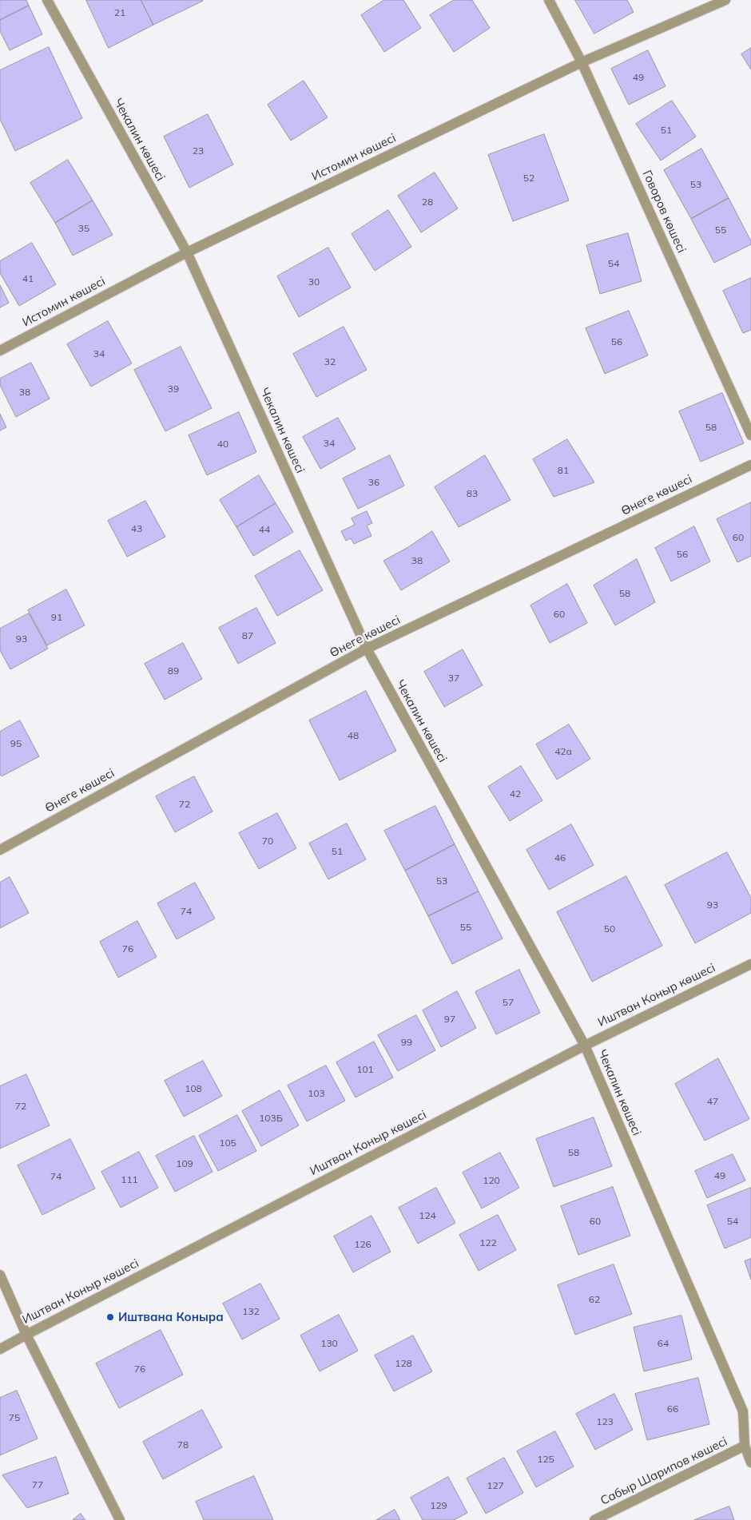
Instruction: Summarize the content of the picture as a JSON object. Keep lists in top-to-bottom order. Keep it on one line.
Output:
{"streets":{"street":["Чекалин көшесі","Истомин көшесі","Говоров көшесі","Өнеге көшесі","Иштван Коныр көшесі","Сабыр Шарипов көшесі"]},"crossings":[["Чекалин көшесі","Истомин көшесі"],["Чекалин көшесі","Өнеге көшесі"],["Чекалин көшесі","Иштван Коныр көшесі"],["Чекалин көшесі","Сабыр Шарипов көшесі"],["Истомин көшесі","Говоров көшесі"]],"places":["Иштвана Коныра"],"house_numbers":["21","49","51","23","52","53","28","35","55","54","41","30","56","34","32","39","38","58","34","40","81","36","83","43","44","60","56","38","58","60","91","87","93","89","37","48","95","42а","42","72","70","51","46","53","93","74","55","50","76","57","97","99","101","108","103","47","72","103Б","105","58","109","49","74","111","120","124","60","54","122","126","62","132","130","64","128","76","66","75","123","78","125","77","127","129"]}
